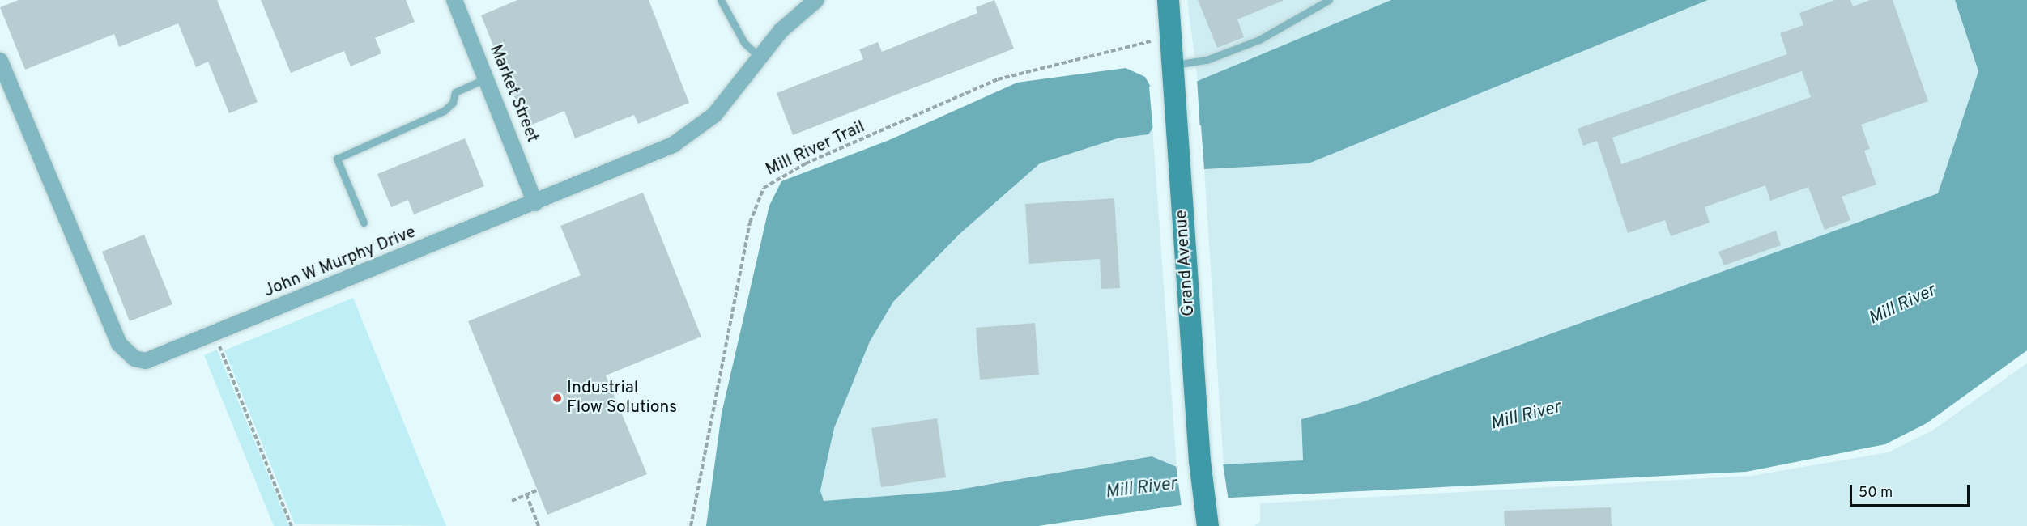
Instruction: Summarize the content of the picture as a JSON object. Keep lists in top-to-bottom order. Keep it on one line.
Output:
{"streets":{"main road":["Grand Avenue"],"street":["Market Street","John W Murphy Drive"],"path":["Mill River Trail"]},"crossings":[["Market Street","John W Murphy Drive"]],"water":["Mill River"],"places":["Industrial Flow Solutions"],"scale_bar":"50 m"}
